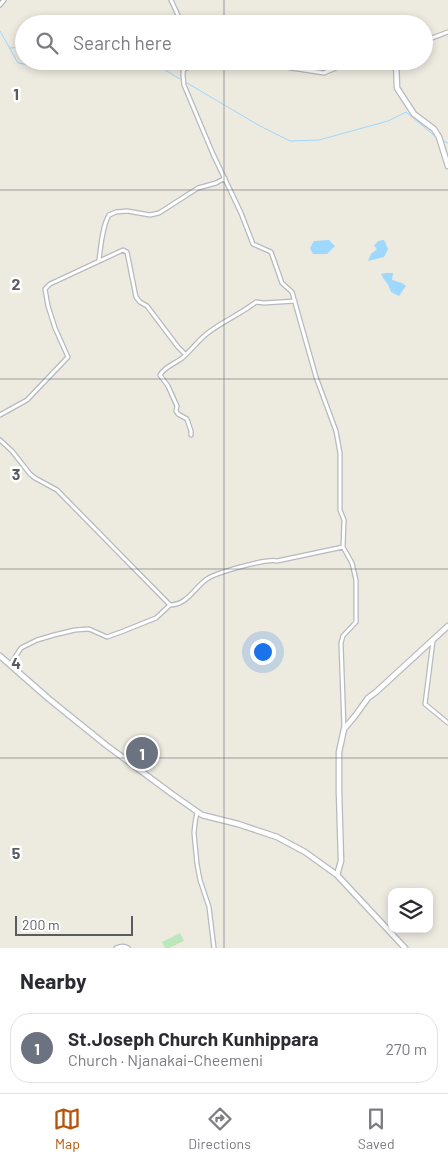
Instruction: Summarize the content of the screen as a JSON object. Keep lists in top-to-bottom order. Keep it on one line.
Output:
{"scale_bar":"200 m","page":{"search":"Search here","pins":"1","scale":"200 m","heading":"Nearby","list":[{"mark":"1","name":"St.Joseph Church Kunhippara","note":"Church · Njanakai-Cheemeni","value":"270 m"}],"nav":["Map","Directions","Saved"]},"grid":{"rows":["1","2","3","4","5"]}}
